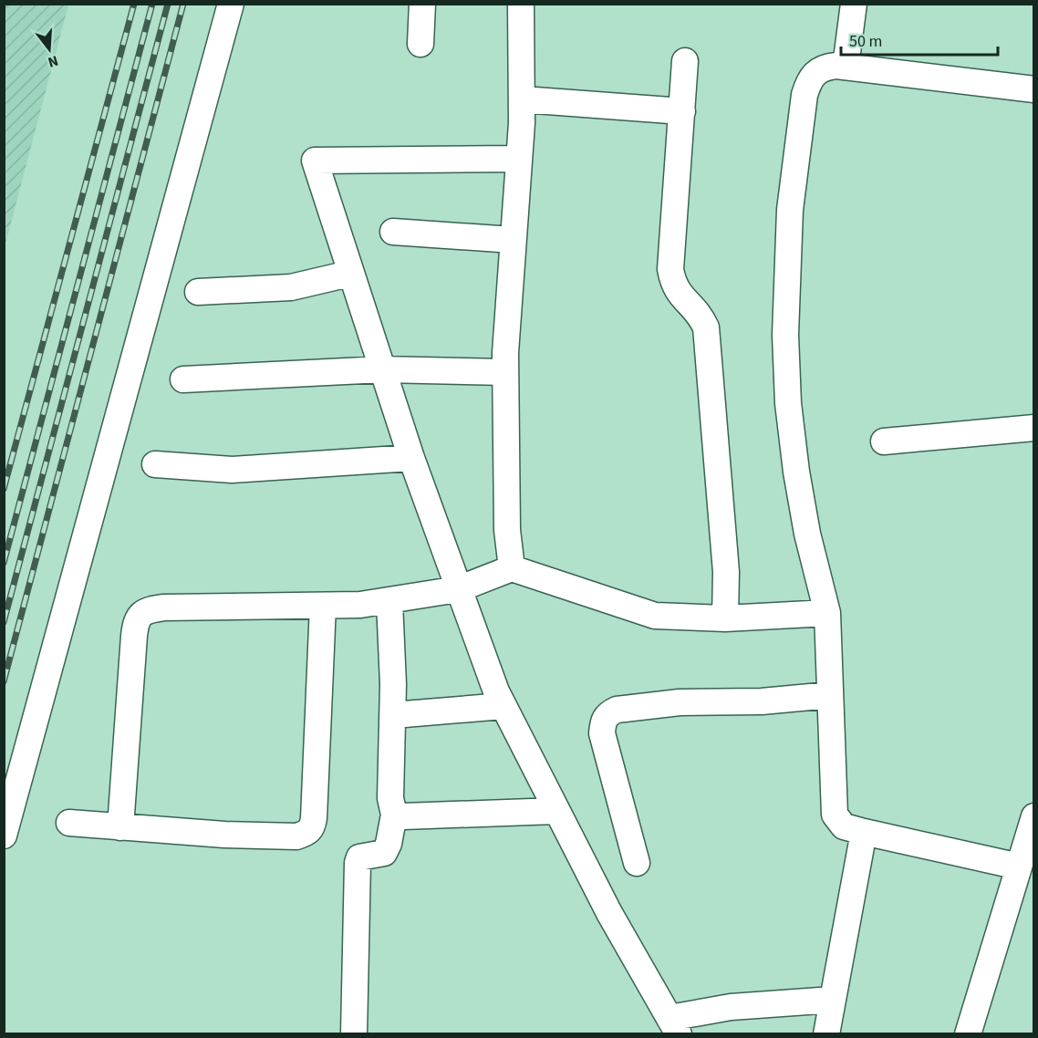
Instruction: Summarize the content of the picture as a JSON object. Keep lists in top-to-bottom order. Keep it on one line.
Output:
{"scale_bar":"50 m","north":"bottom"}
